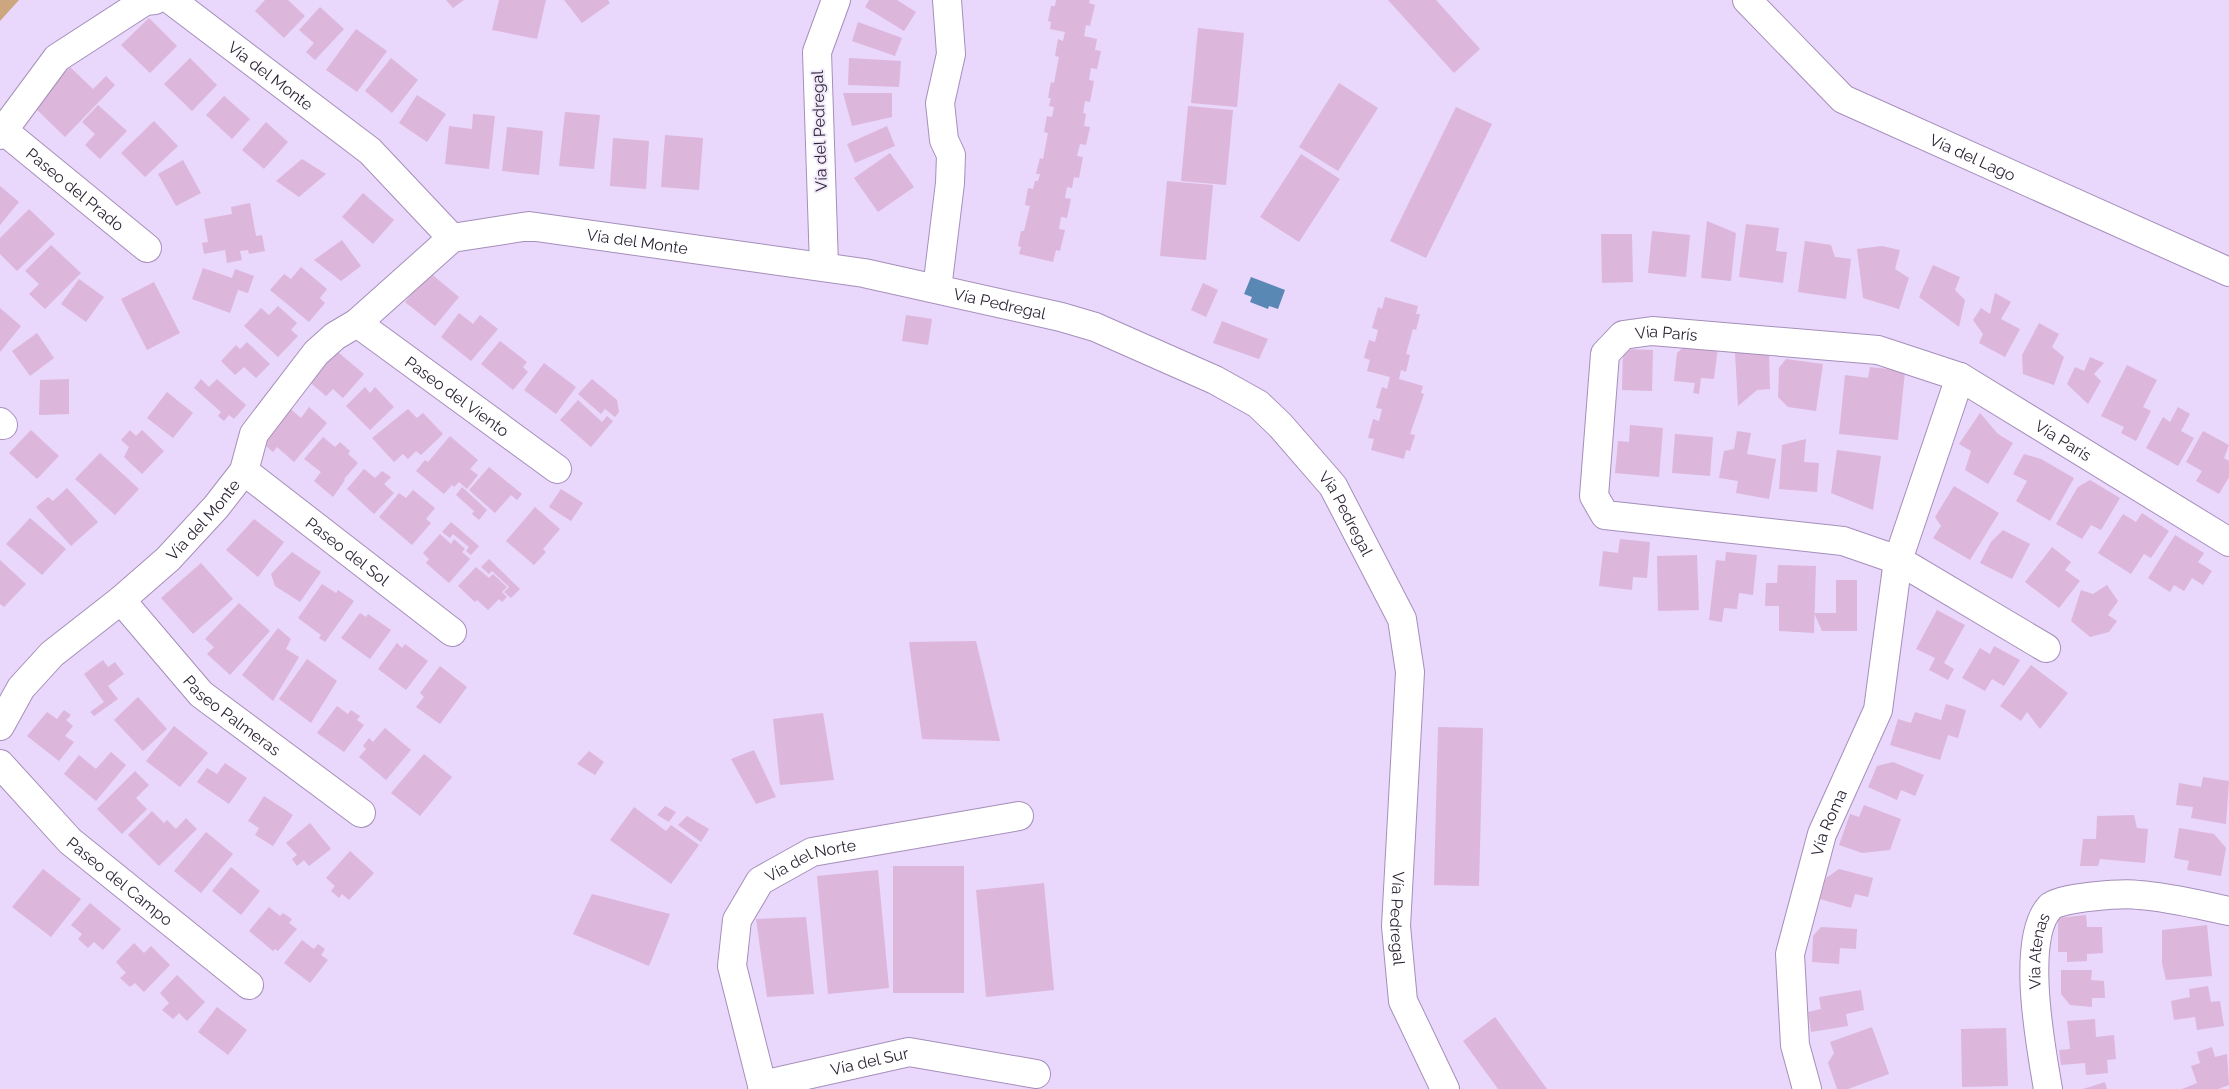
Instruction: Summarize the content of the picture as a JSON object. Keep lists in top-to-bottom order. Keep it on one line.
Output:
{"streets":{"street":["Vía del Monte","Vía del Pedregal","Vía del Lago","Paseo del Prado","Vía Pedregal","Vía París","Paseo del Viento","Paseo del Sol","Paseo Palmeras","Vía Roma","Vía del Norte","Paseo del Campo","Vía Atenas","Vía del Sur"]},"crossings":[["Vía del Monte","Vía del Pedregal"],["Vía del Monte","Vía Pedregal"],["Vía del Monte","Paseo del Viento"],["Vía del Monte","Paseo del Sol"],["Vía del Monte","Paseo Palmeras"],["Vía del Pedregal","Vía Pedregal"],["Vía París","Vía Roma"],["Vía del Norte","Vía del Sur"]]}
